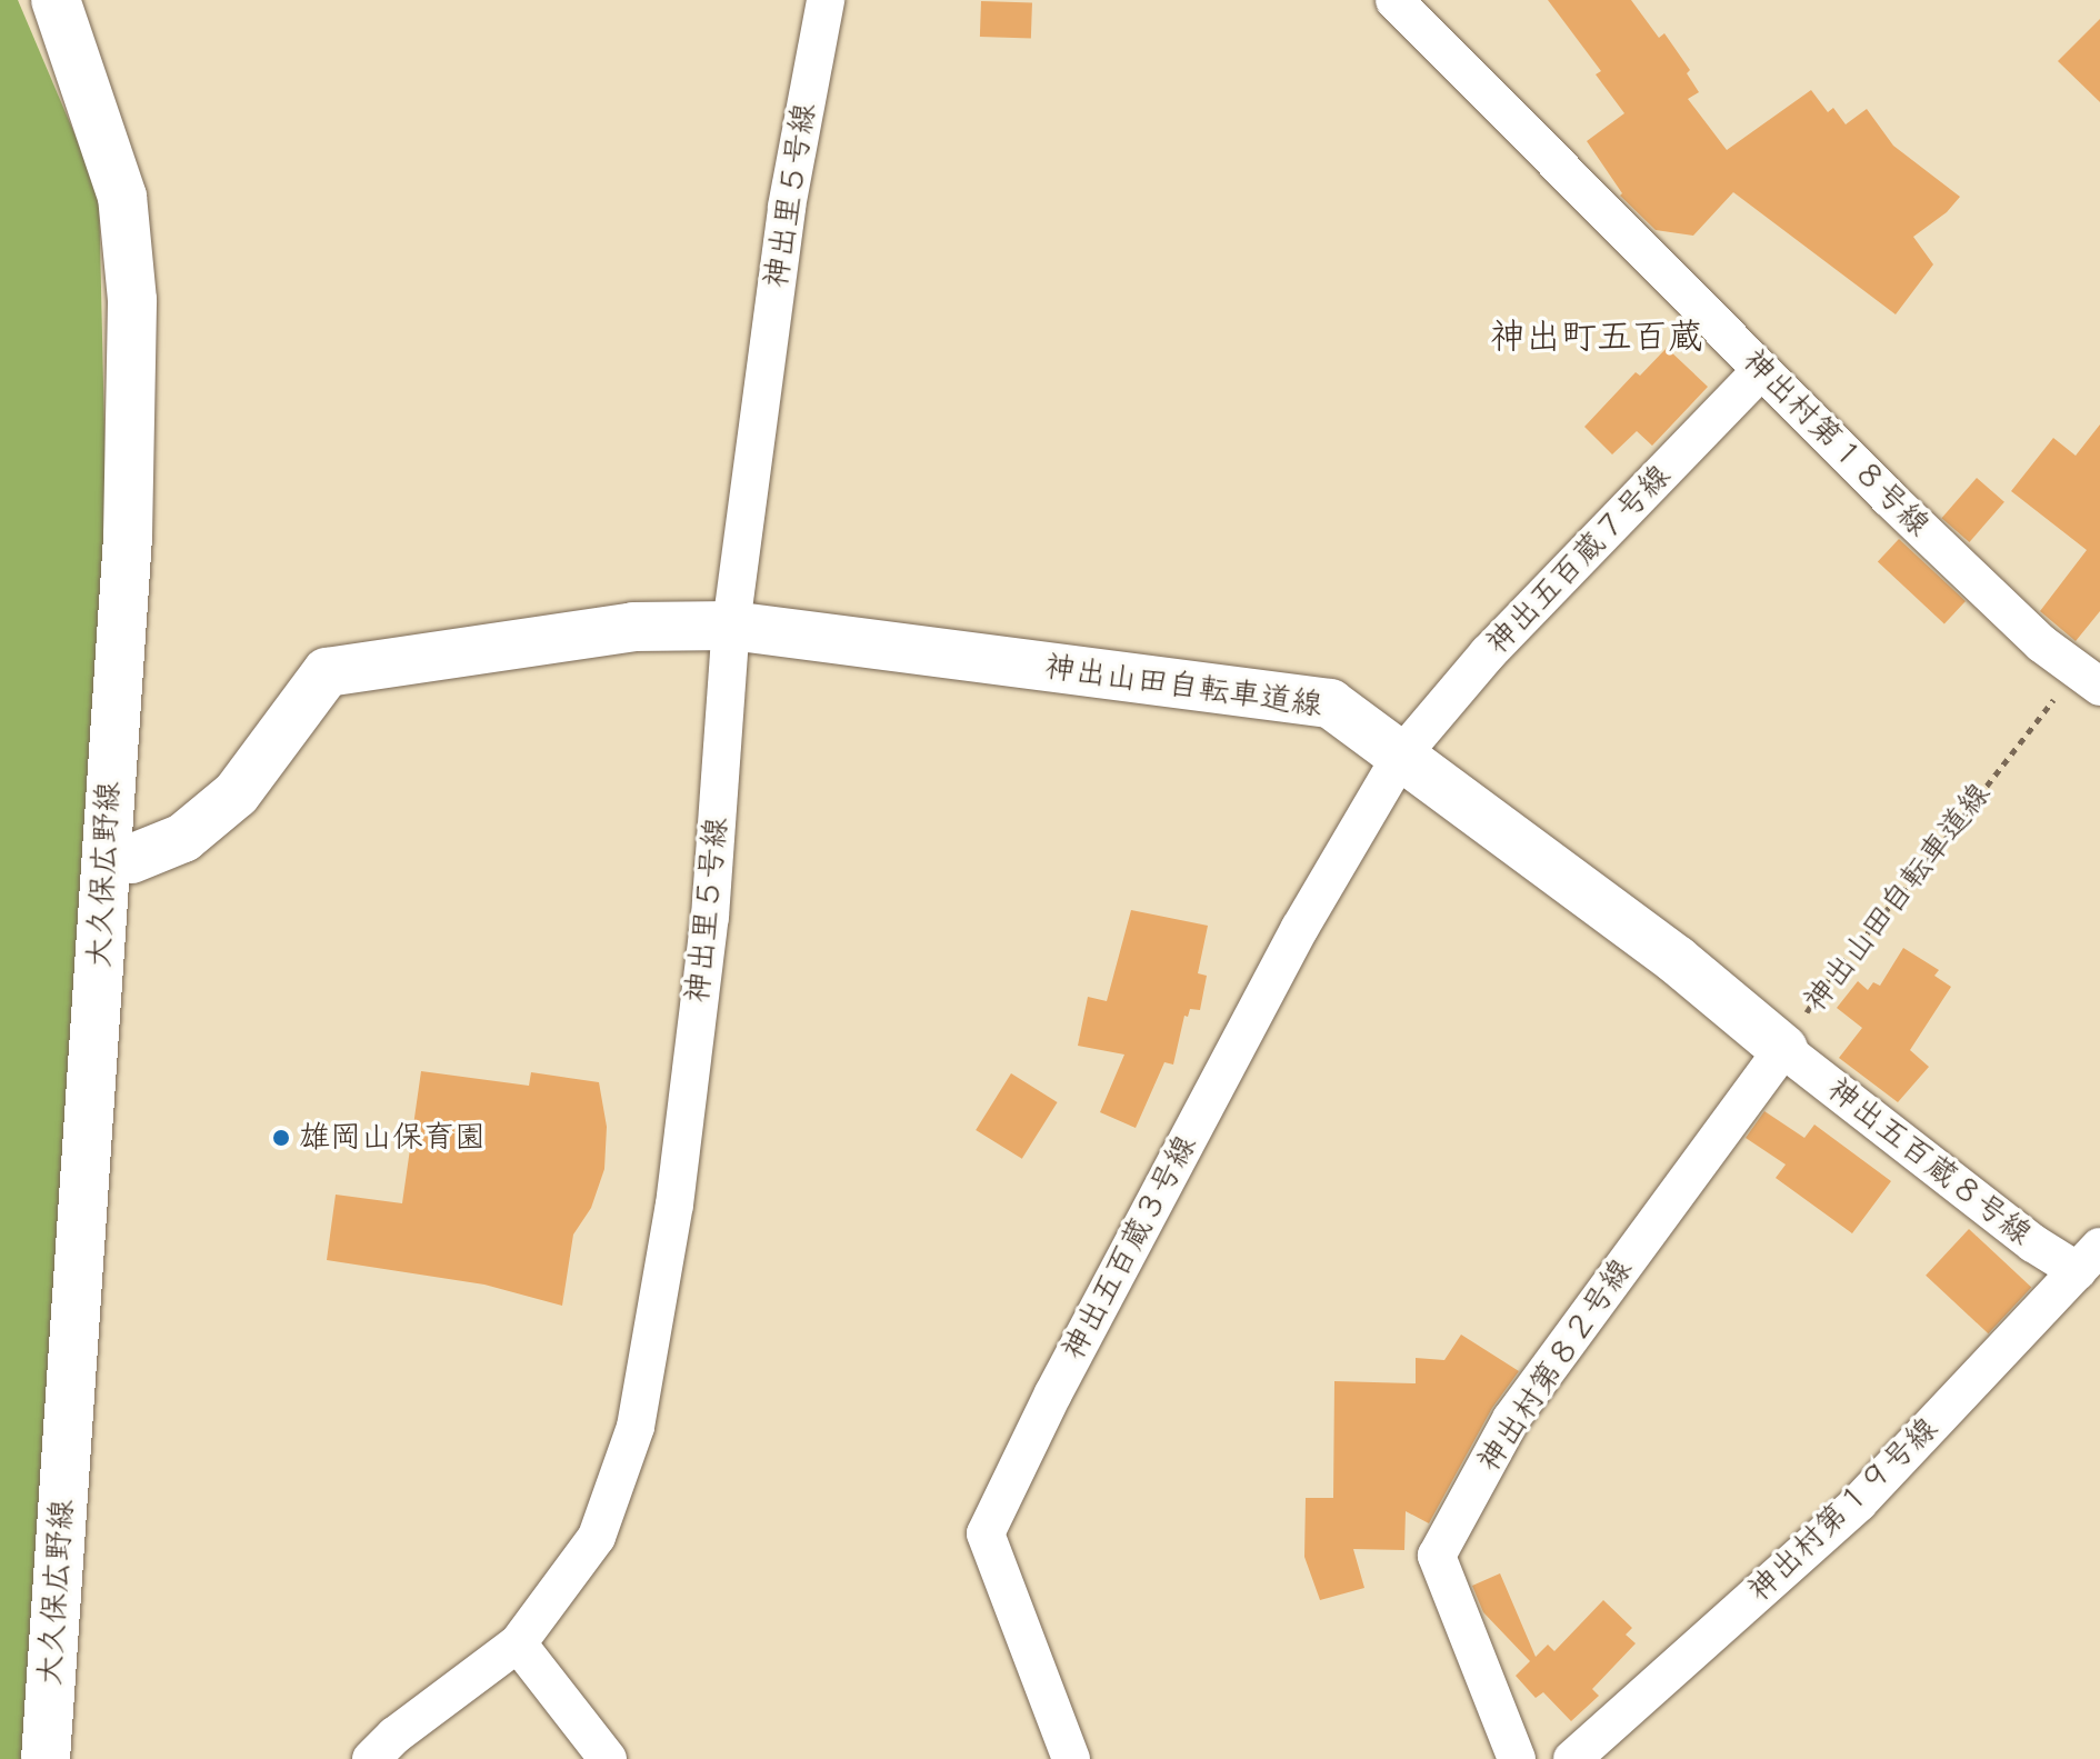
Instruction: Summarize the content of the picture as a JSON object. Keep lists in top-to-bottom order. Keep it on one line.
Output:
{"streets":{"main road":["神出山田自転車道線","大久保広野線"],"street":["神出里５号線","神出村第１８号線","神出五百蔵７号線","神出五百蔵８号線","神出五百蔵３号線","神出村第８２号線","神出村第１９号線"]},"crossings":[["神出里５号線","神出山田自転車道線"],["神出村第１８号線","神出五百蔵７号線"],["神出村第１８号線","神出山田自転車道線"],["神出五百蔵７号線","神出山田自転車道線"],["神出五百蔵７号線","神出五百蔵３号線"],["神出山田自転車道線","大久保広野線"],["神出山田自転車道線","神出五百蔵８号線"],["神出山田自転車道線","神出五百蔵３号線"],["神出山田自転車道線","神出村第８２号線"],["神出五百蔵８号線","神出村第８２号線"],["神出五百蔵８号線","神出村第１９号線"]],"districts":["神出町五百蔵"],"places":["雄岡山保育園"]}
